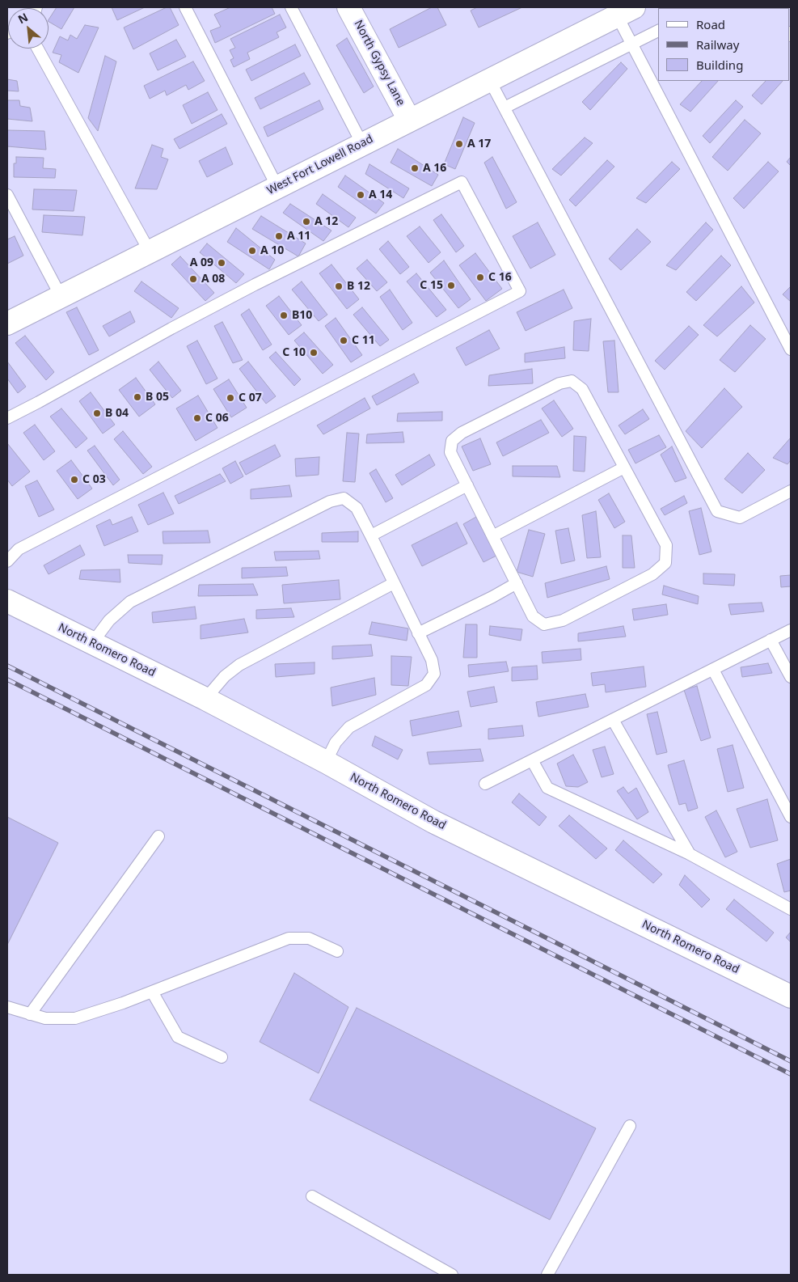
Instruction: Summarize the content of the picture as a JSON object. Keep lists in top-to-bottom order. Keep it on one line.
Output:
{"streets":{"street":["North Gypsy Lane","West Fort Lowell Road","North Romero Road"]},"crossings":[["North Gypsy Lane","West Fort Lowell Road"]],"places":["A 17","A 16","A 14","A 12","A 11","A 10","A 09","C 16","A 08","C 15","B 12","B10","C 11","C 10","B 05","C 07","B 04","C 06","C 03"],"legend":["Road","Railway","Building"],"north":"top left"}
